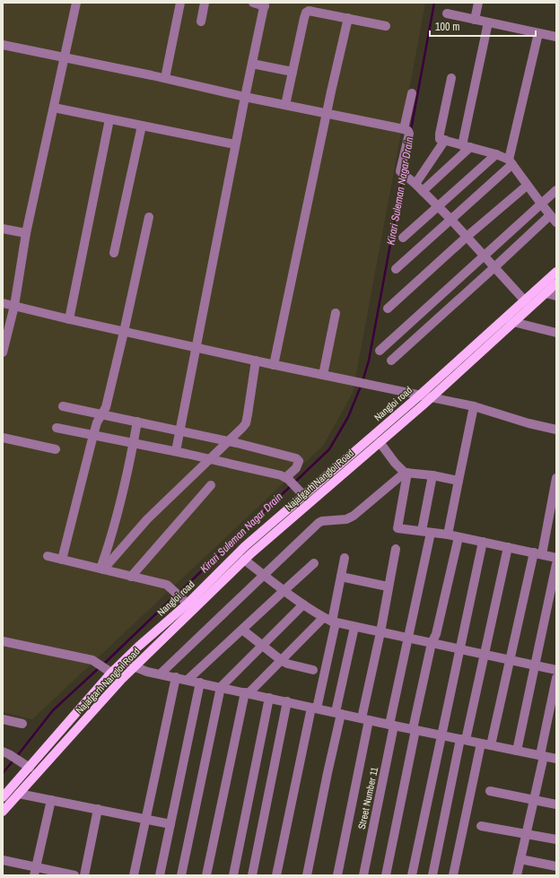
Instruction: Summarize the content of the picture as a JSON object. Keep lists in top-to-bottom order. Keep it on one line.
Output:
{"streets":{"main road":["Nangloi road","Najafgarh Nangloi Road"],"street":["Street Number 11"]},"crossings":[["Nangloi road","Najafgarh Nangloi Road"]],"water":["Kirari Suleman Nagar Drain"],"scale_bar":"100 m"}
